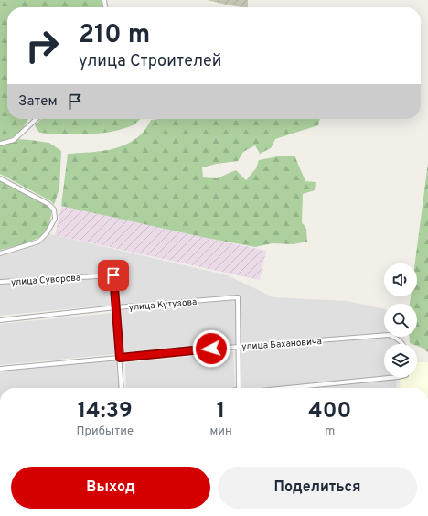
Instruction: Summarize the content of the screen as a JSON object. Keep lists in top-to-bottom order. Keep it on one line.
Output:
{"streets":{"street":["улица Суворова","улица Кутузова","улица Бахановича"]},"crossings":[["улица Суворова","улица Кутузова"],["улица Кутузова","улица Бахановича"]],"page":{"turn":["210 m","улица Строителей"],"then":"Затем","eta":["14:39","Прибытие","1","мин","400","m"],"buttons":["Выход","Поделиться"]}}
